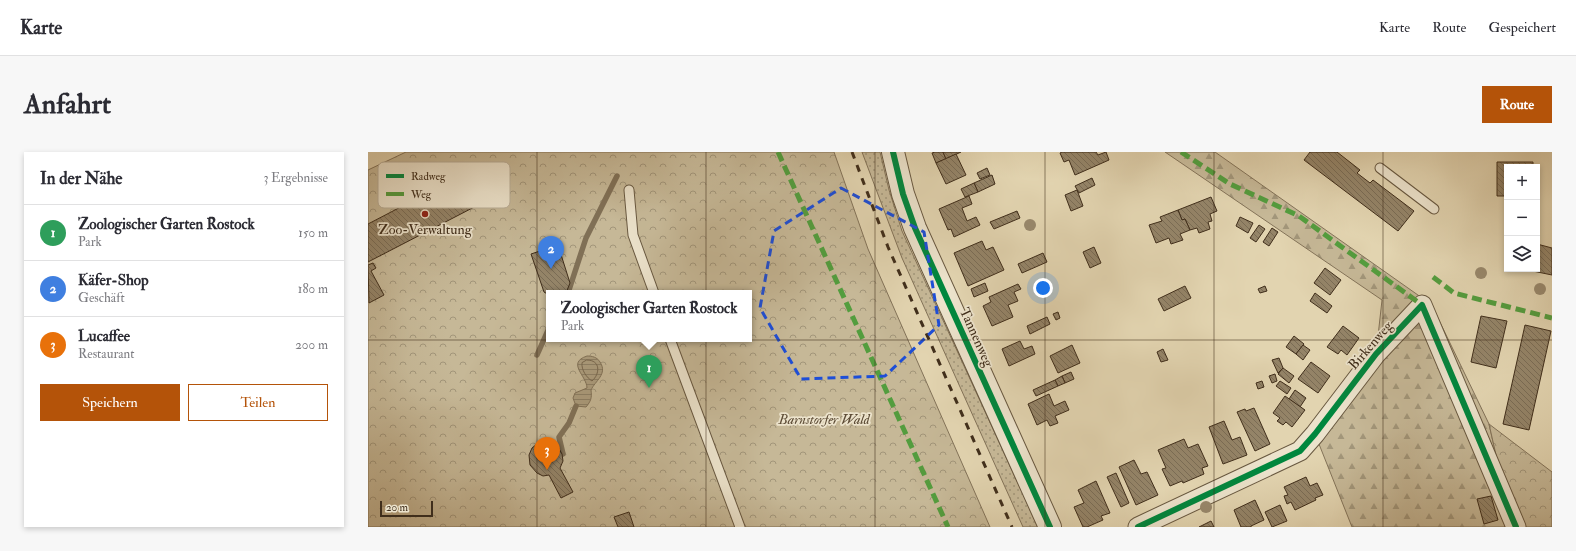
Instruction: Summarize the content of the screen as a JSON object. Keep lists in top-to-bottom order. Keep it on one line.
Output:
{"streets":{"street":["Tannenweg","Birkenweg"]},"parks":["Barnstorfer Wald"],"places":["Zoo-Verwaltung"],"legend":["Radweg","Weg"],"scale_bar":"20 m","page":{"header":"Karte","nav":["Karte","Route","Gespeichert"],"buttons":["Route",["Speichern","Teilen"]],"title":"Anfahrt","heading":["In der Nähe","3 Ergebnisse"],"map_buttons":["+","−"],"list":[{"mark":"1","name":"Zoologischer Garten Rostock","note":"Park","value":"150 m"},{"mark":"2","name":"Käfer-Shop","note":"Geschäft","value":"180 m"},{"mark":"3","name":"Lucaffee","note":"Restaurant","value":"200 m"}],"pins":["2","1","3"],"popup":["Zoologischer Garten Rostock","Park"],"scale":"20 m"}}
